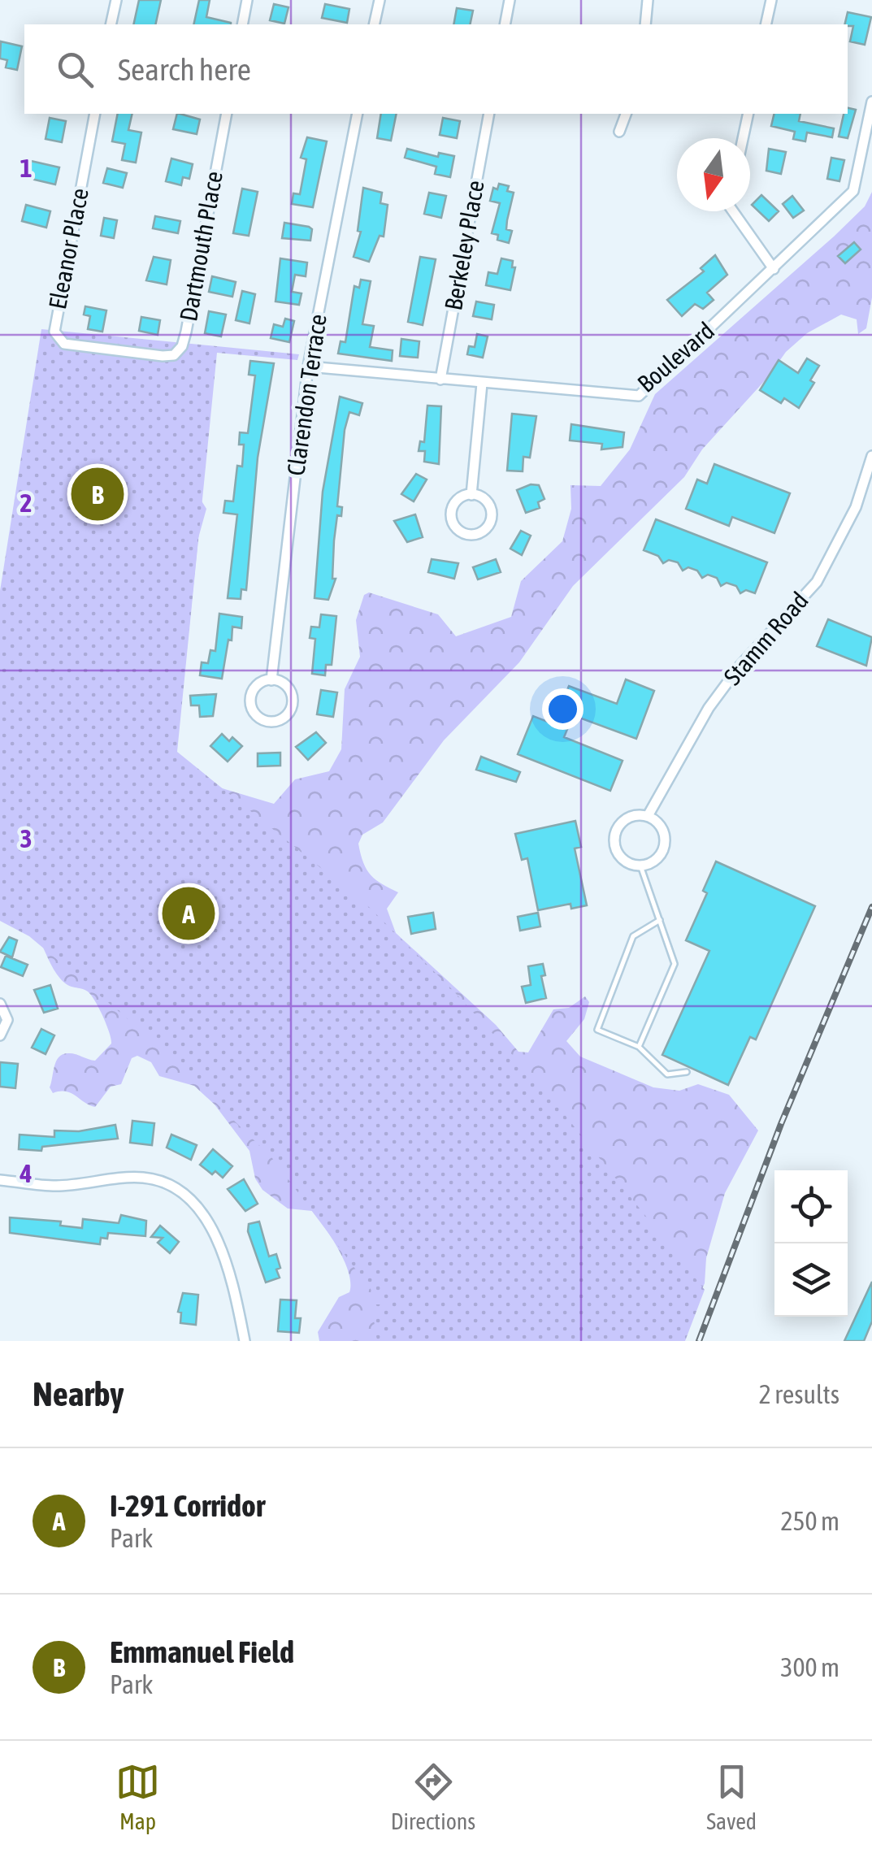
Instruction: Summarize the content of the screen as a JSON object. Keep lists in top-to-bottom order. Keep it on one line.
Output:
{"streets":{"street":["Berkeley Place","Dartmouth Place","Eleanor Place","Boulevard","Clarendon Terrace","Stamm Road"]},"crossings":[["Berkeley Place","Boulevard"],["Dartmouth Place","Eleanor Place"],["Boulevard","Clarendon Terrace"]],"north":"bottom","page":{"search":"Search here","pins":["B","A"],"heading":["Nearby","2 results"],"list":[{"mark":"A","name":"I-291 Corridor","note":"Park","value":"250 m"},{"mark":"B","name":"Emmanuel Field","note":"Park","value":"300 m"}],"nav":["Map","Directions","Saved"]},"grid":{"rows":["1","2","3","4"]}}
